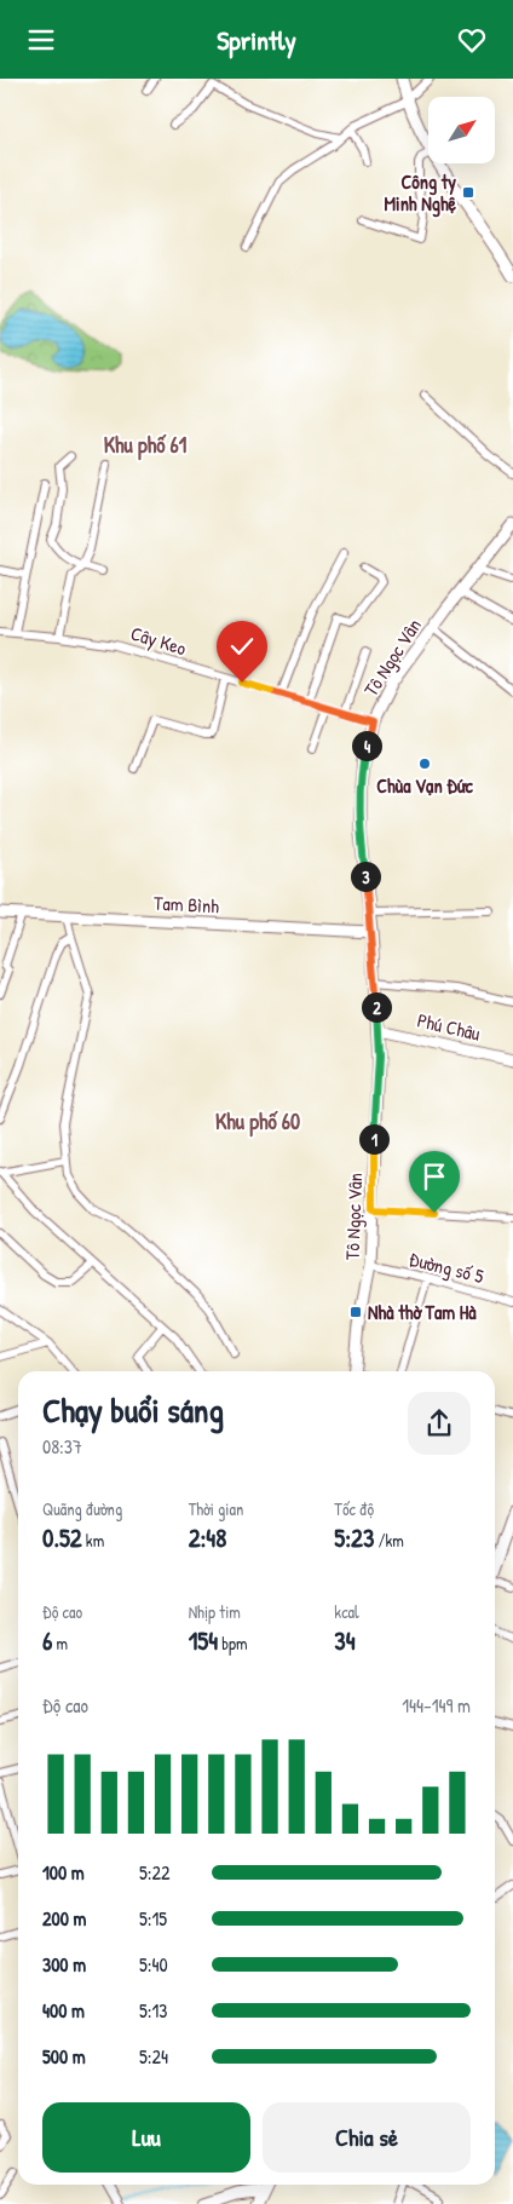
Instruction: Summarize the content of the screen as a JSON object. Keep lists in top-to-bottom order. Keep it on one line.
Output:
{"streets":{"main road":["Tô Ngọc Vân","Tam Bình","Phú Châu"],"street":["Cây Keo","Đường số 5"]},"crossings":[["Cây Keo","Tô Ngọc Vân"],["Tô Ngọc Vân","Tam Bình"],["Tô Ngọc Vân","Phú Châu"],["Tô Ngọc Vân","Đường số 5"]],"districts":["Khu phố 61","Khu phố 60"],"places":{"transit":["Công ty Minh Nghệ","Nhà thờ Tam Hà"],"other":["Chùa Vạn Đức"]},"north":"top right","page":{"header":"Sprintly","pins":["4","3","2","1"],"heading":["Chạy buổi sáng","08:37"],"stats":[["Quãng đường","0.52 km"],["Thời gian","2:48"],["Tốc độ","5:23 /km"],["Độ cao","6 m"],["Nhịp tim","154 bpm"],["kcal","34"]],"chart":["Độ cao","144–149 m"],"list":[{"name":"100 m","note":"5:22"},{"name":"200 m","note":"5:15"},{"name":"300 m","note":"5:40"},{"name":"400 m","note":"5:13"},{"name":"500 m","note":"5:24"}],"buttons":["Lưu","Chia sẻ"]}}
